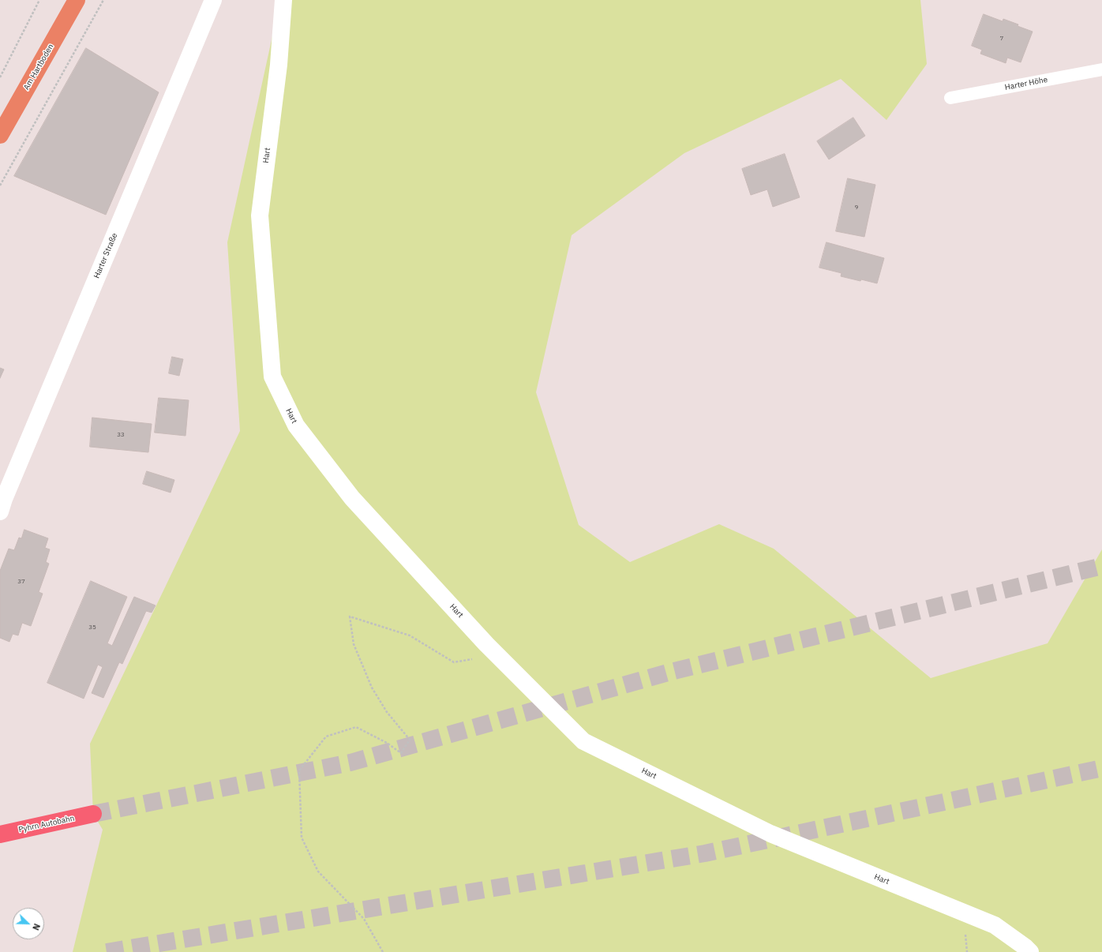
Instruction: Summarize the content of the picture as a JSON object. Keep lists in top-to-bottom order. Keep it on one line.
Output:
{"streets":{"highway":["Pyhrn Autobahn"],"main road":["Am Hartboden"],"street":["Hart","Harter Straße"],"lane":["Harter Höhe"]},"house_numbers":["7","9","33","37","35"],"north":"bottom right"}
